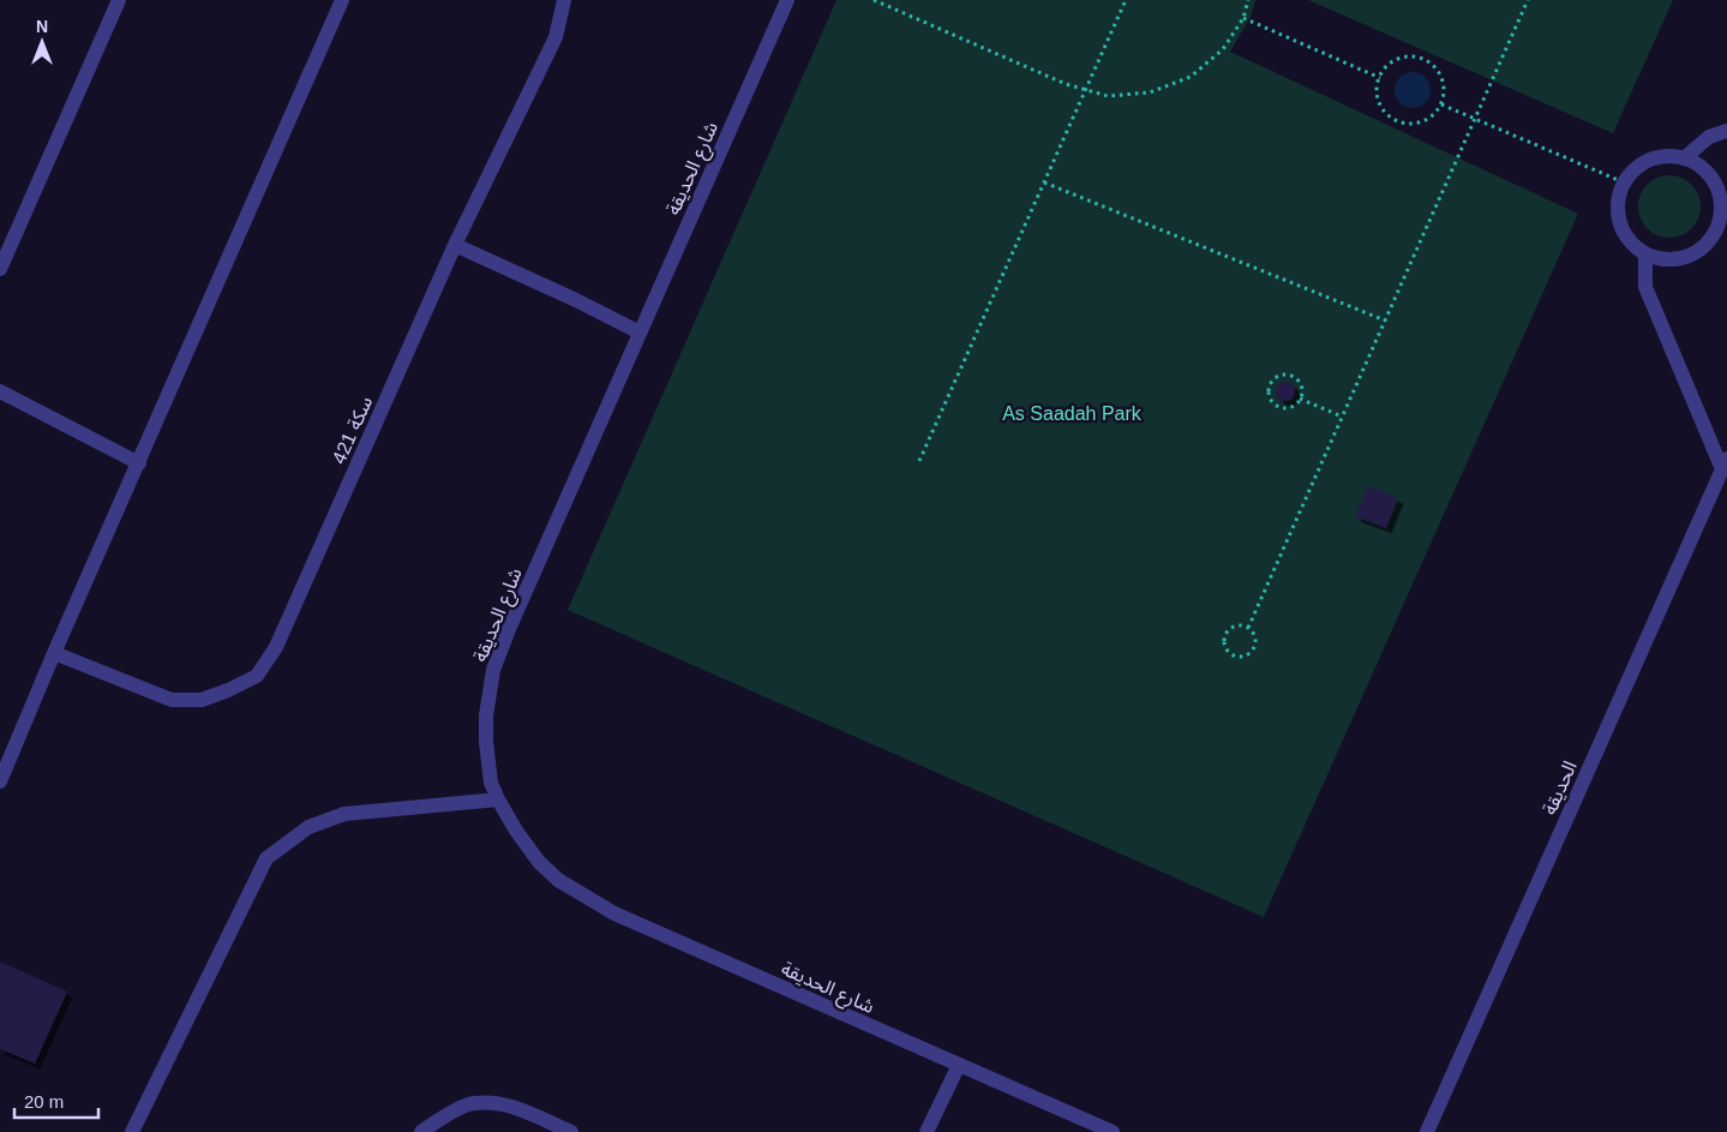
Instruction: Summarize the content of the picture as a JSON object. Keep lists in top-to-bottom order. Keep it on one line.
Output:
{"streets":{"street":["شارع الحديقة","سكة 421","الحديقة"]},"parks":["As Saadah Park"],"scale_bar":"20 m","north":"top"}
